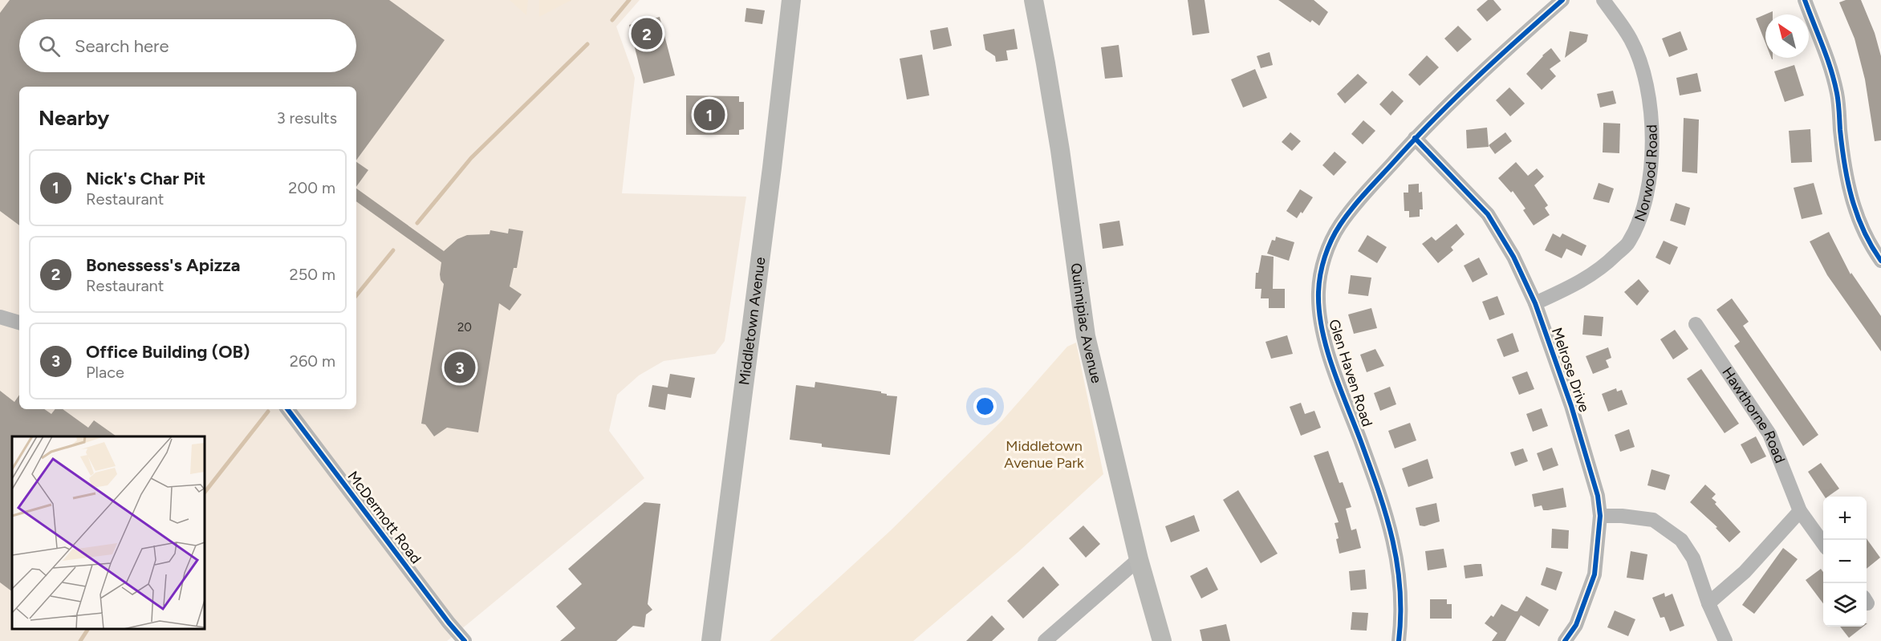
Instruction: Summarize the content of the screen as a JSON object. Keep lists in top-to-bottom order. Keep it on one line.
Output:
{"streets":{"main road":["Middletown Avenue","Quinnipiac Avenue"],"street":["Norwood Road","Melrose Drive","Glen Haven Road","Hawthorne Road","McDermott Road"]},"crossings":[["Norwood Road","Melrose Drive"],["Melrose Drive","Glen Haven Road"]],"parks":["Middletown Avenue Park"],"house_numbers":["20"],"north":"top left","page":{"pins":["2","1","3"],"search":"Search here","heading":["Nearby","3 results"],"list":[{"mark":"1","name":"Nick's Char Pit","note":"Restaurant","value":"200 m"},{"mark":"2","name":"Bonessess's Apizza","note":"Restaurant","value":"250 m"},{"mark":"3","name":"Office Building (OB)","note":"Place","value":"260 m"}],"map_buttons":["+","−"]}}
